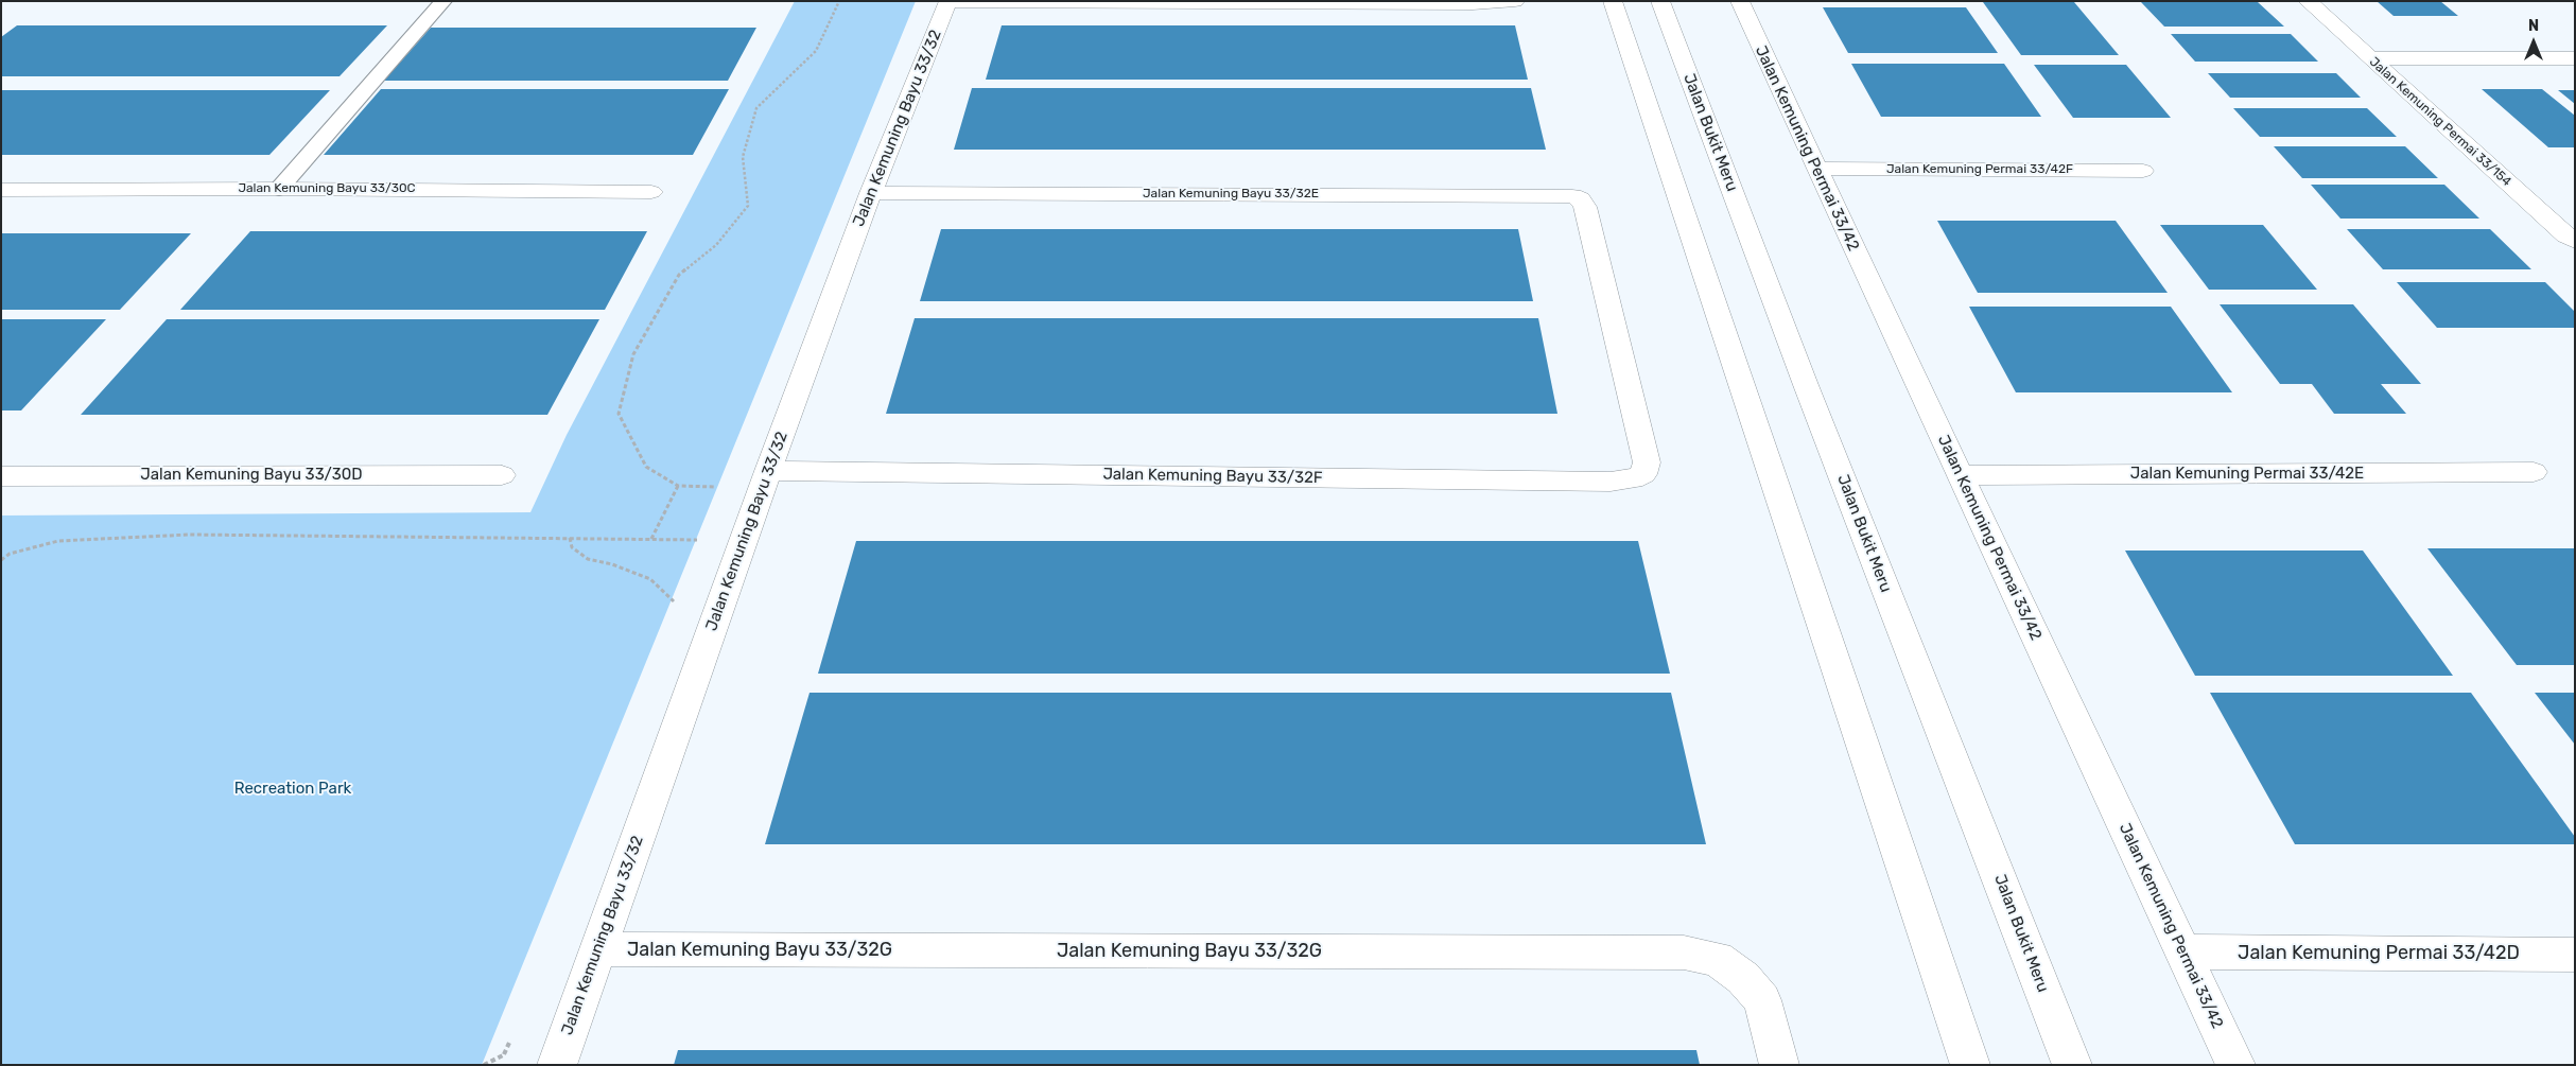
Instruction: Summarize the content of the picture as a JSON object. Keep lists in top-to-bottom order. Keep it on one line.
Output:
{"streets":{"street":["Jalan Kemuning Permai 33/154","Jalan Kemuning Bayu 33/32","Jalan Bukit Meru","Jalan Kemuning Permai 33/42","Jalan Kemuning Permai 33/42F","Jalan Kemuning Bayu 33/30C","Jalan Kemuning Bayu 33/32E","Jalan Kemuning Permai 33/42E","Jalan Kemuning Bayu 33/30D","Jalan Kemuning Bayu 33/32F","Jalan Kemuning Bayu 33/32G","Jalan Kemuning Permai 33/42D"]},"crossings":[["Jalan Kemuning Bayu 33/32","Jalan Kemuning Bayu 33/32E"],["Jalan Kemuning Bayu 33/32","Jalan Kemuning Bayu 33/32F"],["Jalan Kemuning Bayu 33/32","Jalan Kemuning Bayu 33/32G"],["Jalan Kemuning Permai 33/42","Jalan Kemuning Permai 33/42F"],["Jalan Kemuning Permai 33/42","Jalan Kemuning Permai 33/42E"],["Jalan Kemuning Permai 33/42","Jalan Kemuning Permai 33/42D"],["Jalan Kemuning Bayu 33/32E","Jalan Kemuning Bayu 33/32F"]],"parks":["Recreation Park"],"north":"top"}
